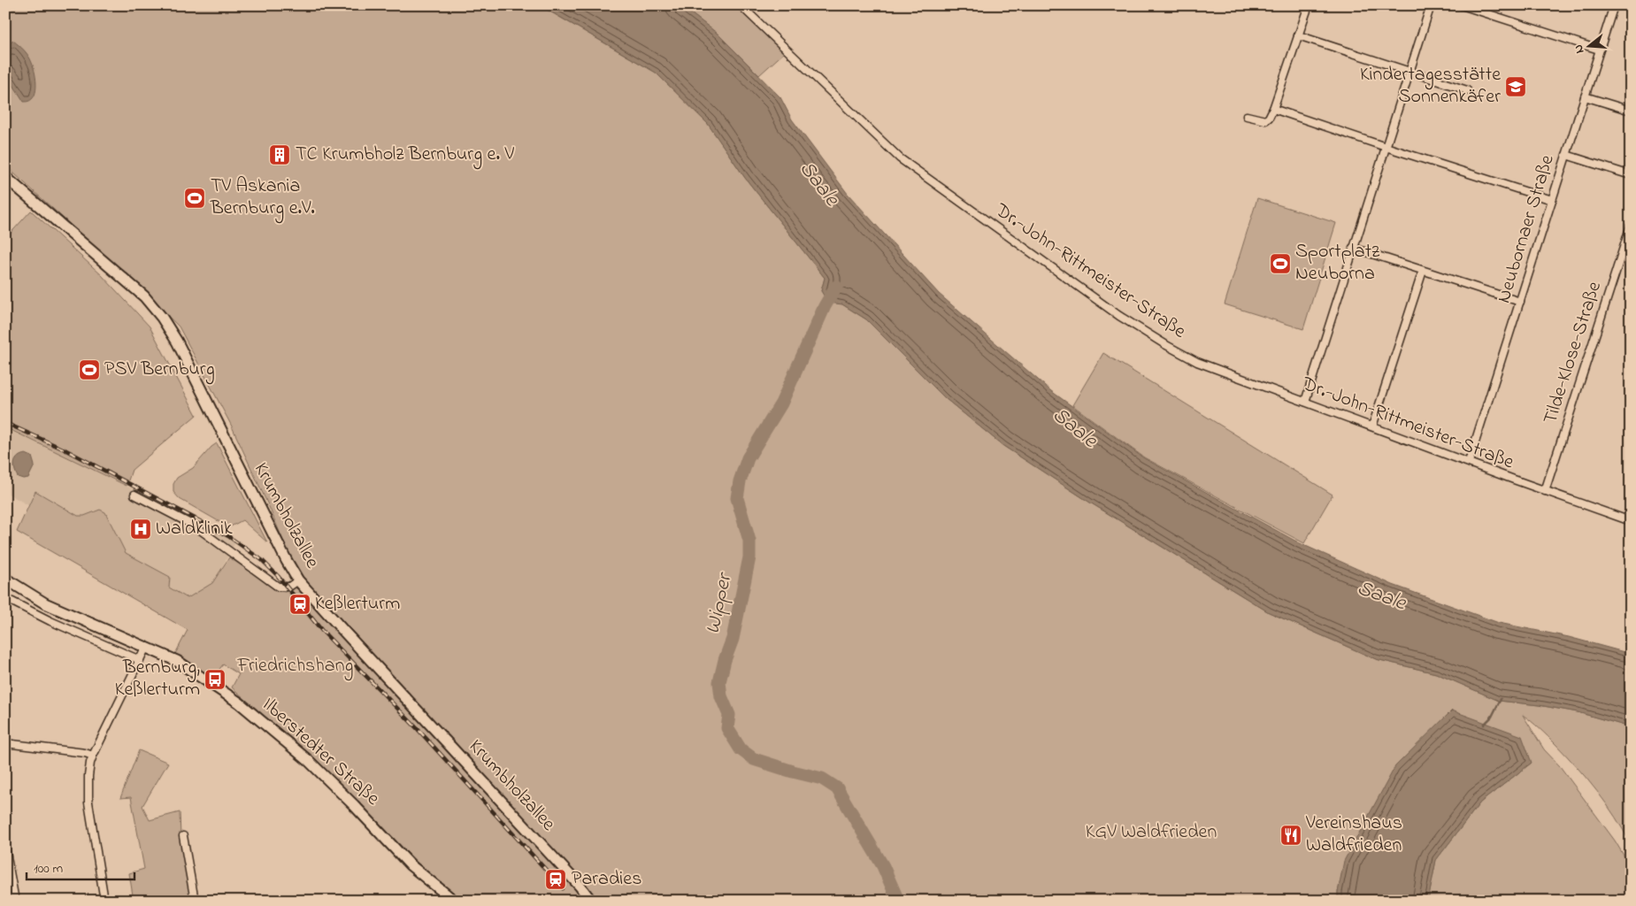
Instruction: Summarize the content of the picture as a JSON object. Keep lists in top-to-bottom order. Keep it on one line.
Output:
{"streets":{"street":["Neubornaer Straße","Dr.-John-Rittmeister-Straße","Tilde-Klose-Straße","Krumbholzallee","Ilberstedter Straße"]},"crossings":[["Neubornaer Straße","Dr.-John-Rittmeister-Straße"],["Dr.-John-Rittmeister-Straße","Tilde-Klose-Straße"]],"water":["Saale","Wipper"],"parks":["Friedrichshang","KGV Waldfrieden"],"places":{"school or university":["Kindertagesstätte Sonnenkäfer"],"building":["TC Krumbholz Bernburg e. V"],"sports":["TV Askania Bernburg e.V.","Sportplatz Neuborna","PSV Bernburg"],"hospital":["Waldklinik"],"station":["Keßlerturm","Paradies"],"bus stop":["Bernburg, Keßlerturm"],"restaurant":["Vereinshaus Waldfrieden"]},"scale_bar":"100 m","north":"left"}
